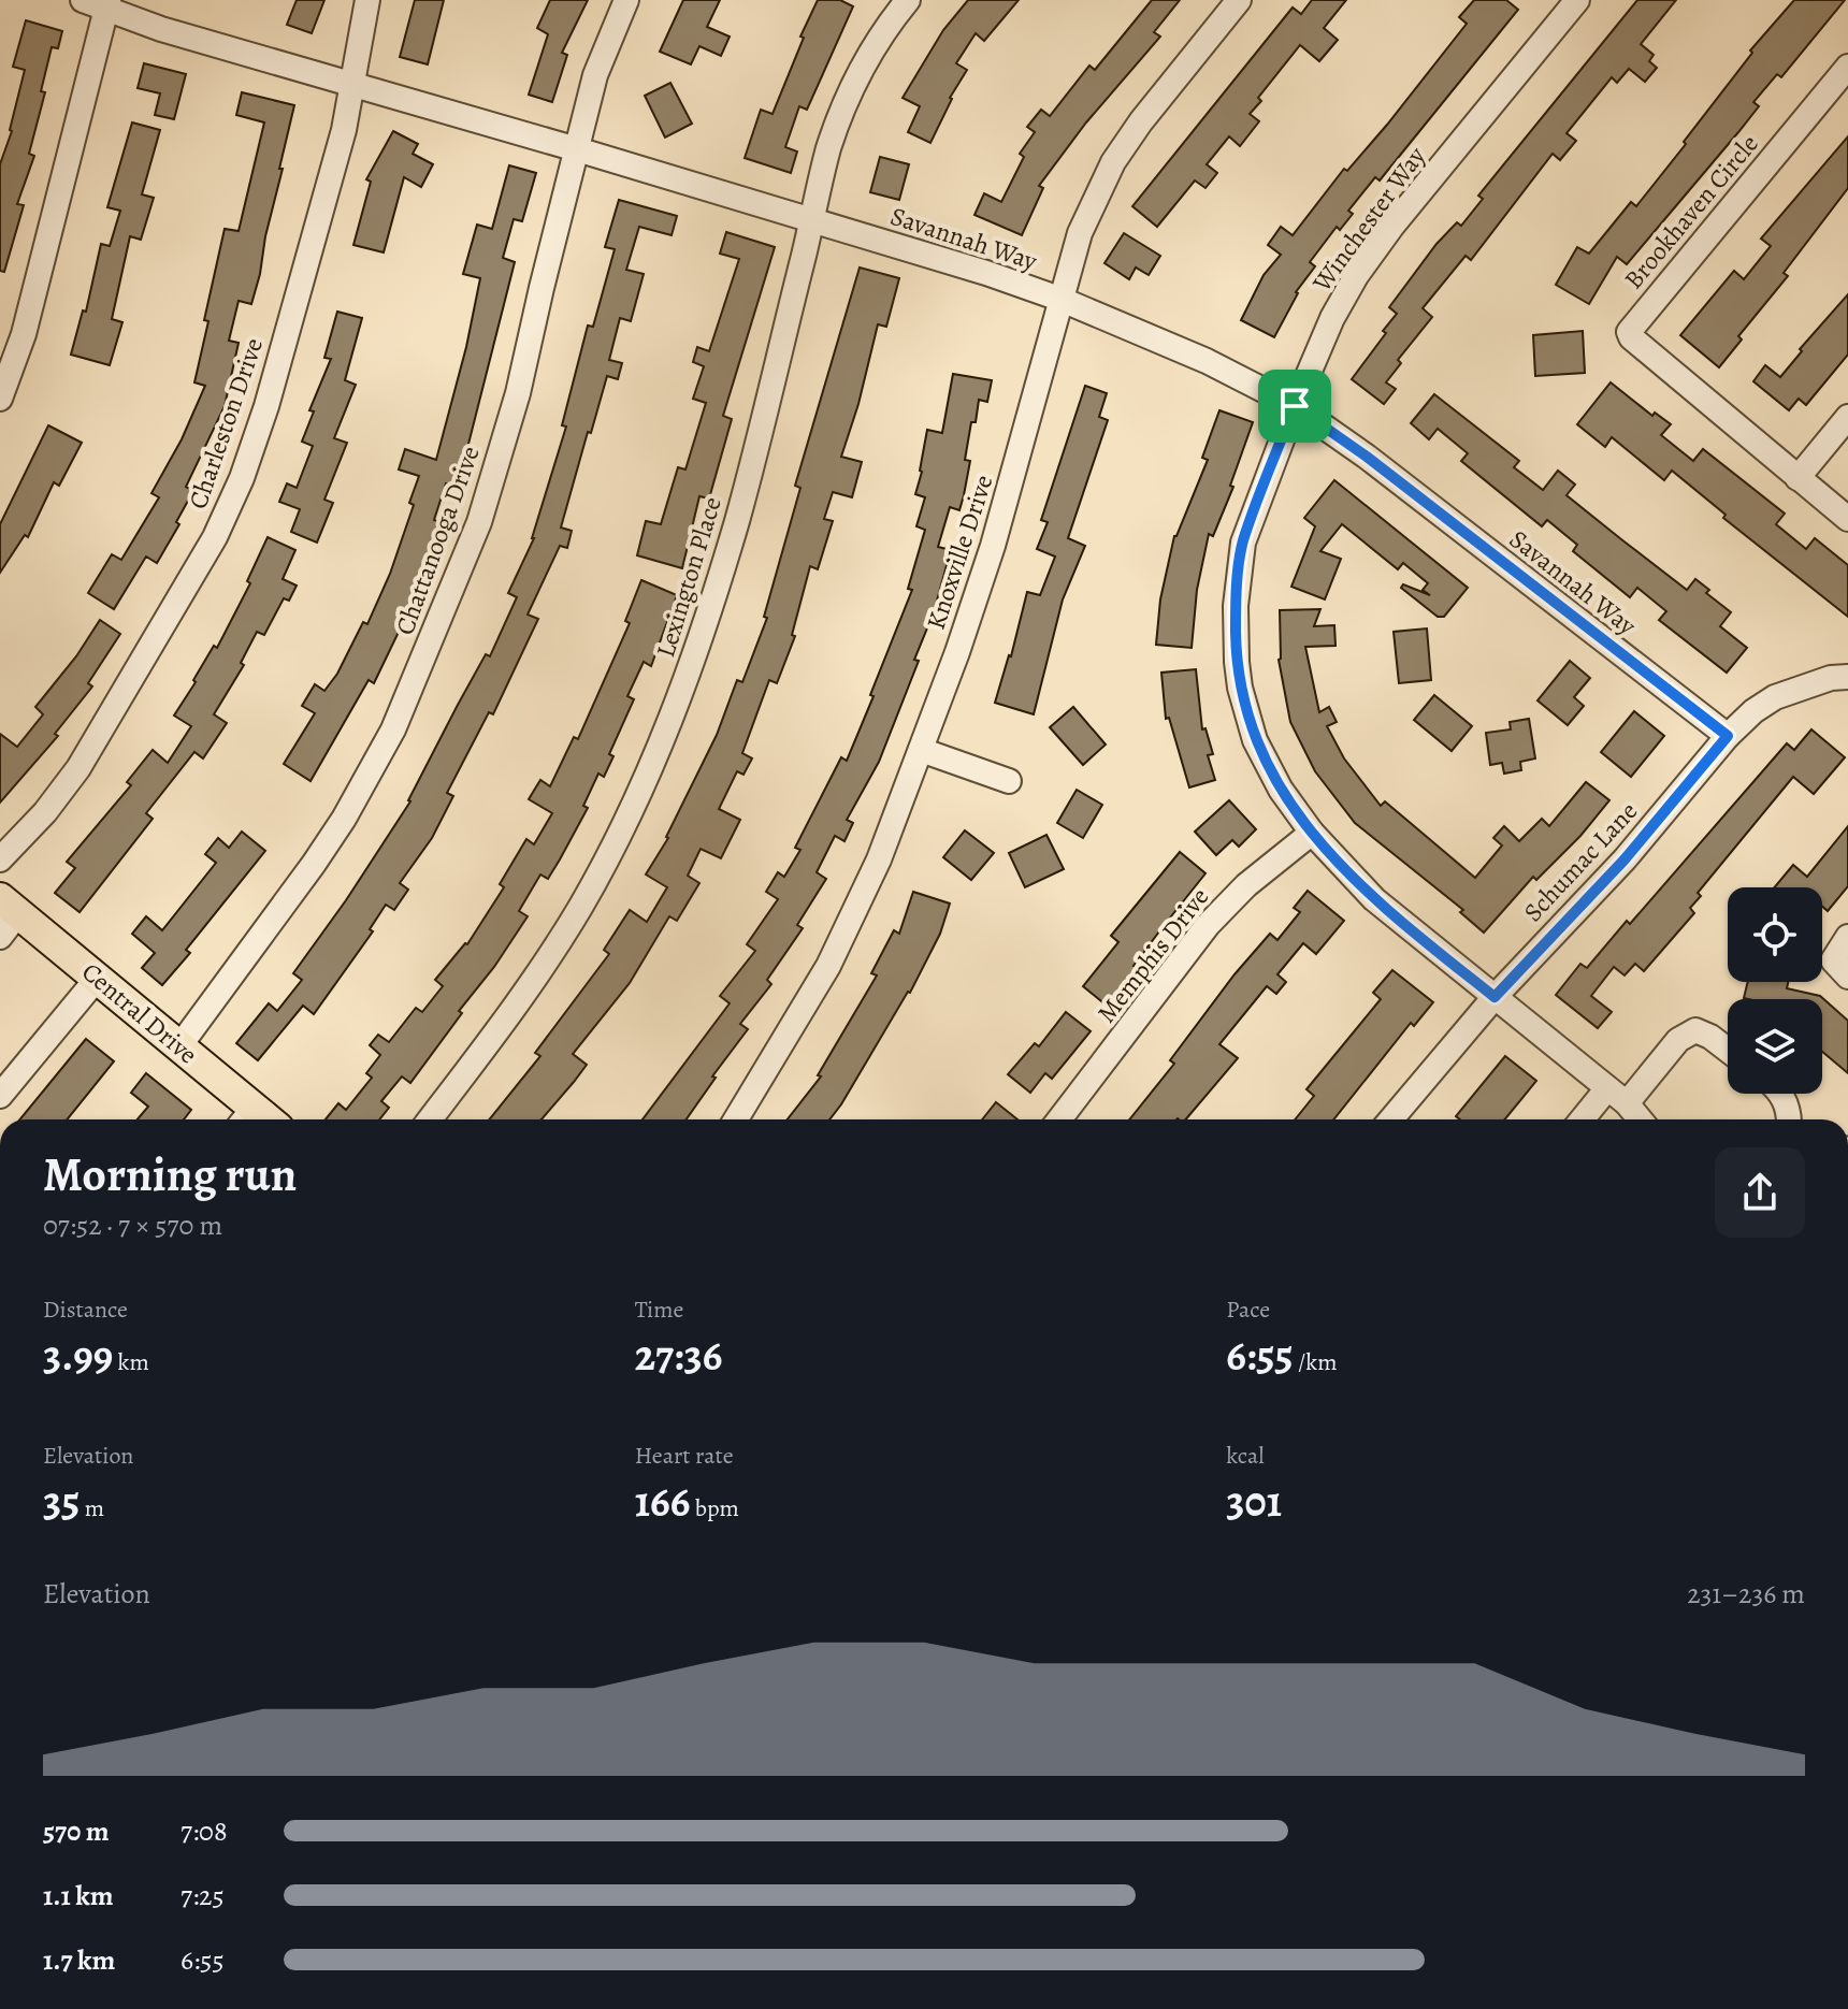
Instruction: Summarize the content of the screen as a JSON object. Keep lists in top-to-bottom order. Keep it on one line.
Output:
{"streets":{"main road":["Central Drive"],"street":["Brookhaven Circle","Winchester Way","Savannah Way","Charleston Drive","Chattanooga Drive","Knoxville Drive","Lexington Place","Schumac Lane","Memphis Drive"]},"crossings":[["Winchester Way","Savannah Way"],["Winchester Way","Schumac Lane"],["Winchester Way","Memphis Drive"],["Savannah Way","Charleston Drive"],["Savannah Way","Chattanooga Drive"],["Savannah Way","Knoxville Drive"],["Savannah Way","Lexington Place"],["Savannah Way","Schumac Lane"],["Chattanooga Drive","Central Drive"]],"page":{"heading":["Morning run","07:52 · 7 × 570 m"],"stats":[["Distance","3.99 km"],["Time","27:36"],["Pace","6:55 /km"],["Elevation","35 m"],["Heart rate","166 bpm"],["kcal","301"]],"chart":["Elevation","231–236 m"],"list":[{"name":"570 m","note":"7:08"},{"name":"1.1 km","note":"7:25"},{"name":"1.7 km","note":"6:55"}]}}
